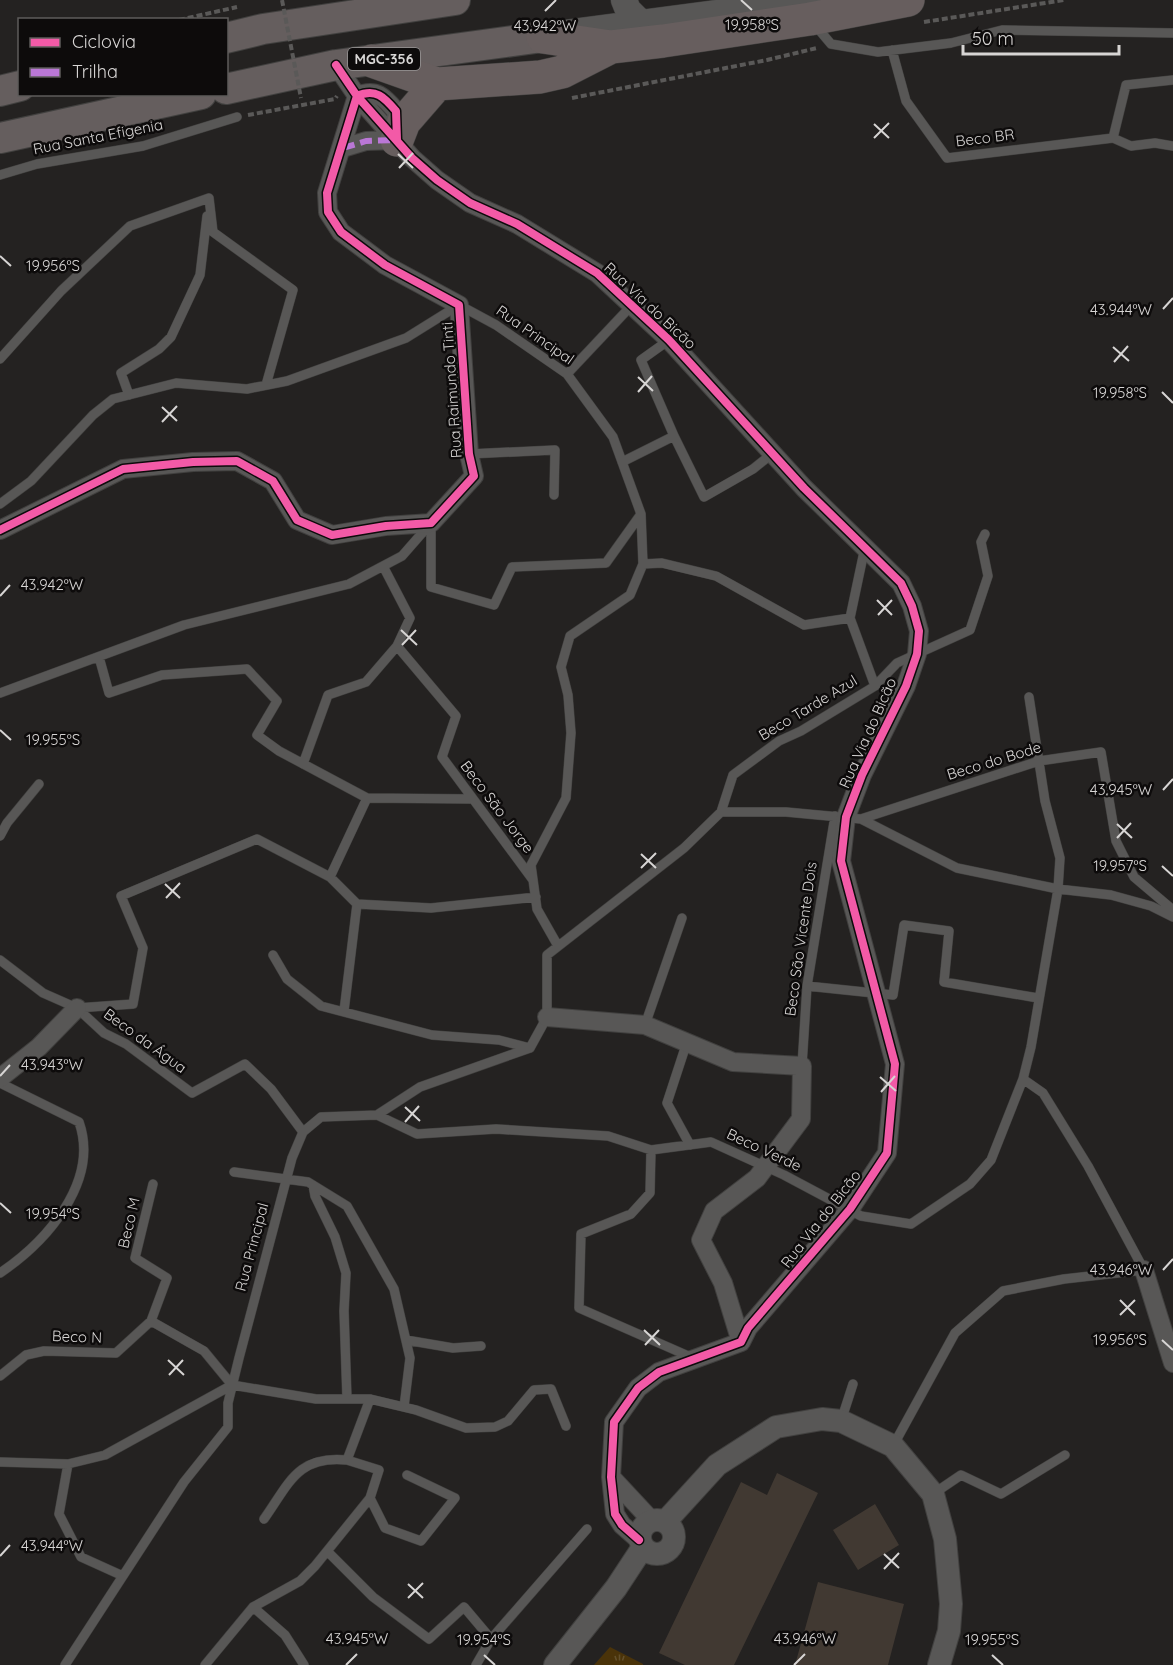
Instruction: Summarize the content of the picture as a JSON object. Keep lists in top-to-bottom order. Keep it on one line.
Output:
{"streets":{"highway":["MGC-356"],"street":["Rua Via do Bicão","Rua Raimundo Tinti"],"lane":["Rua Santa Efigenia","Beco BR","Rua Principal","Beco Tarde Azul","Beco do Bode","Beco São Jorge","Beco São Vicente Dois","Beco da Água","Beco Verde","Beco M","Beco N"]},"crossings":[["Rua Via do Bicão","Beco Tarde Azul"],["Rua Via do Bicão","Beco do Bode"],["Rua Via do Bicão","Beco São Vicente Dois"],["Rua Via do Bicão","Beco Verde"],["Rua Principal","Rua Raimundo Tinti"],["Rua Principal","Beco São Jorge"],["Rua Principal","Beco da Água"],["Beco do Bode","Beco São Vicente Dois"],["Beco do Bode","Beco Verde"],["Beco M","Beco N"]],"legend":["Ciclovia","Trilha"],"scale_bar":"50 m","coordinates":["19.958°S","43.942°W","19.956°S","43.944°W","19.955°S","43.945°W","19.957°S","43.943°W","19.954°S","43.946°W"]}
